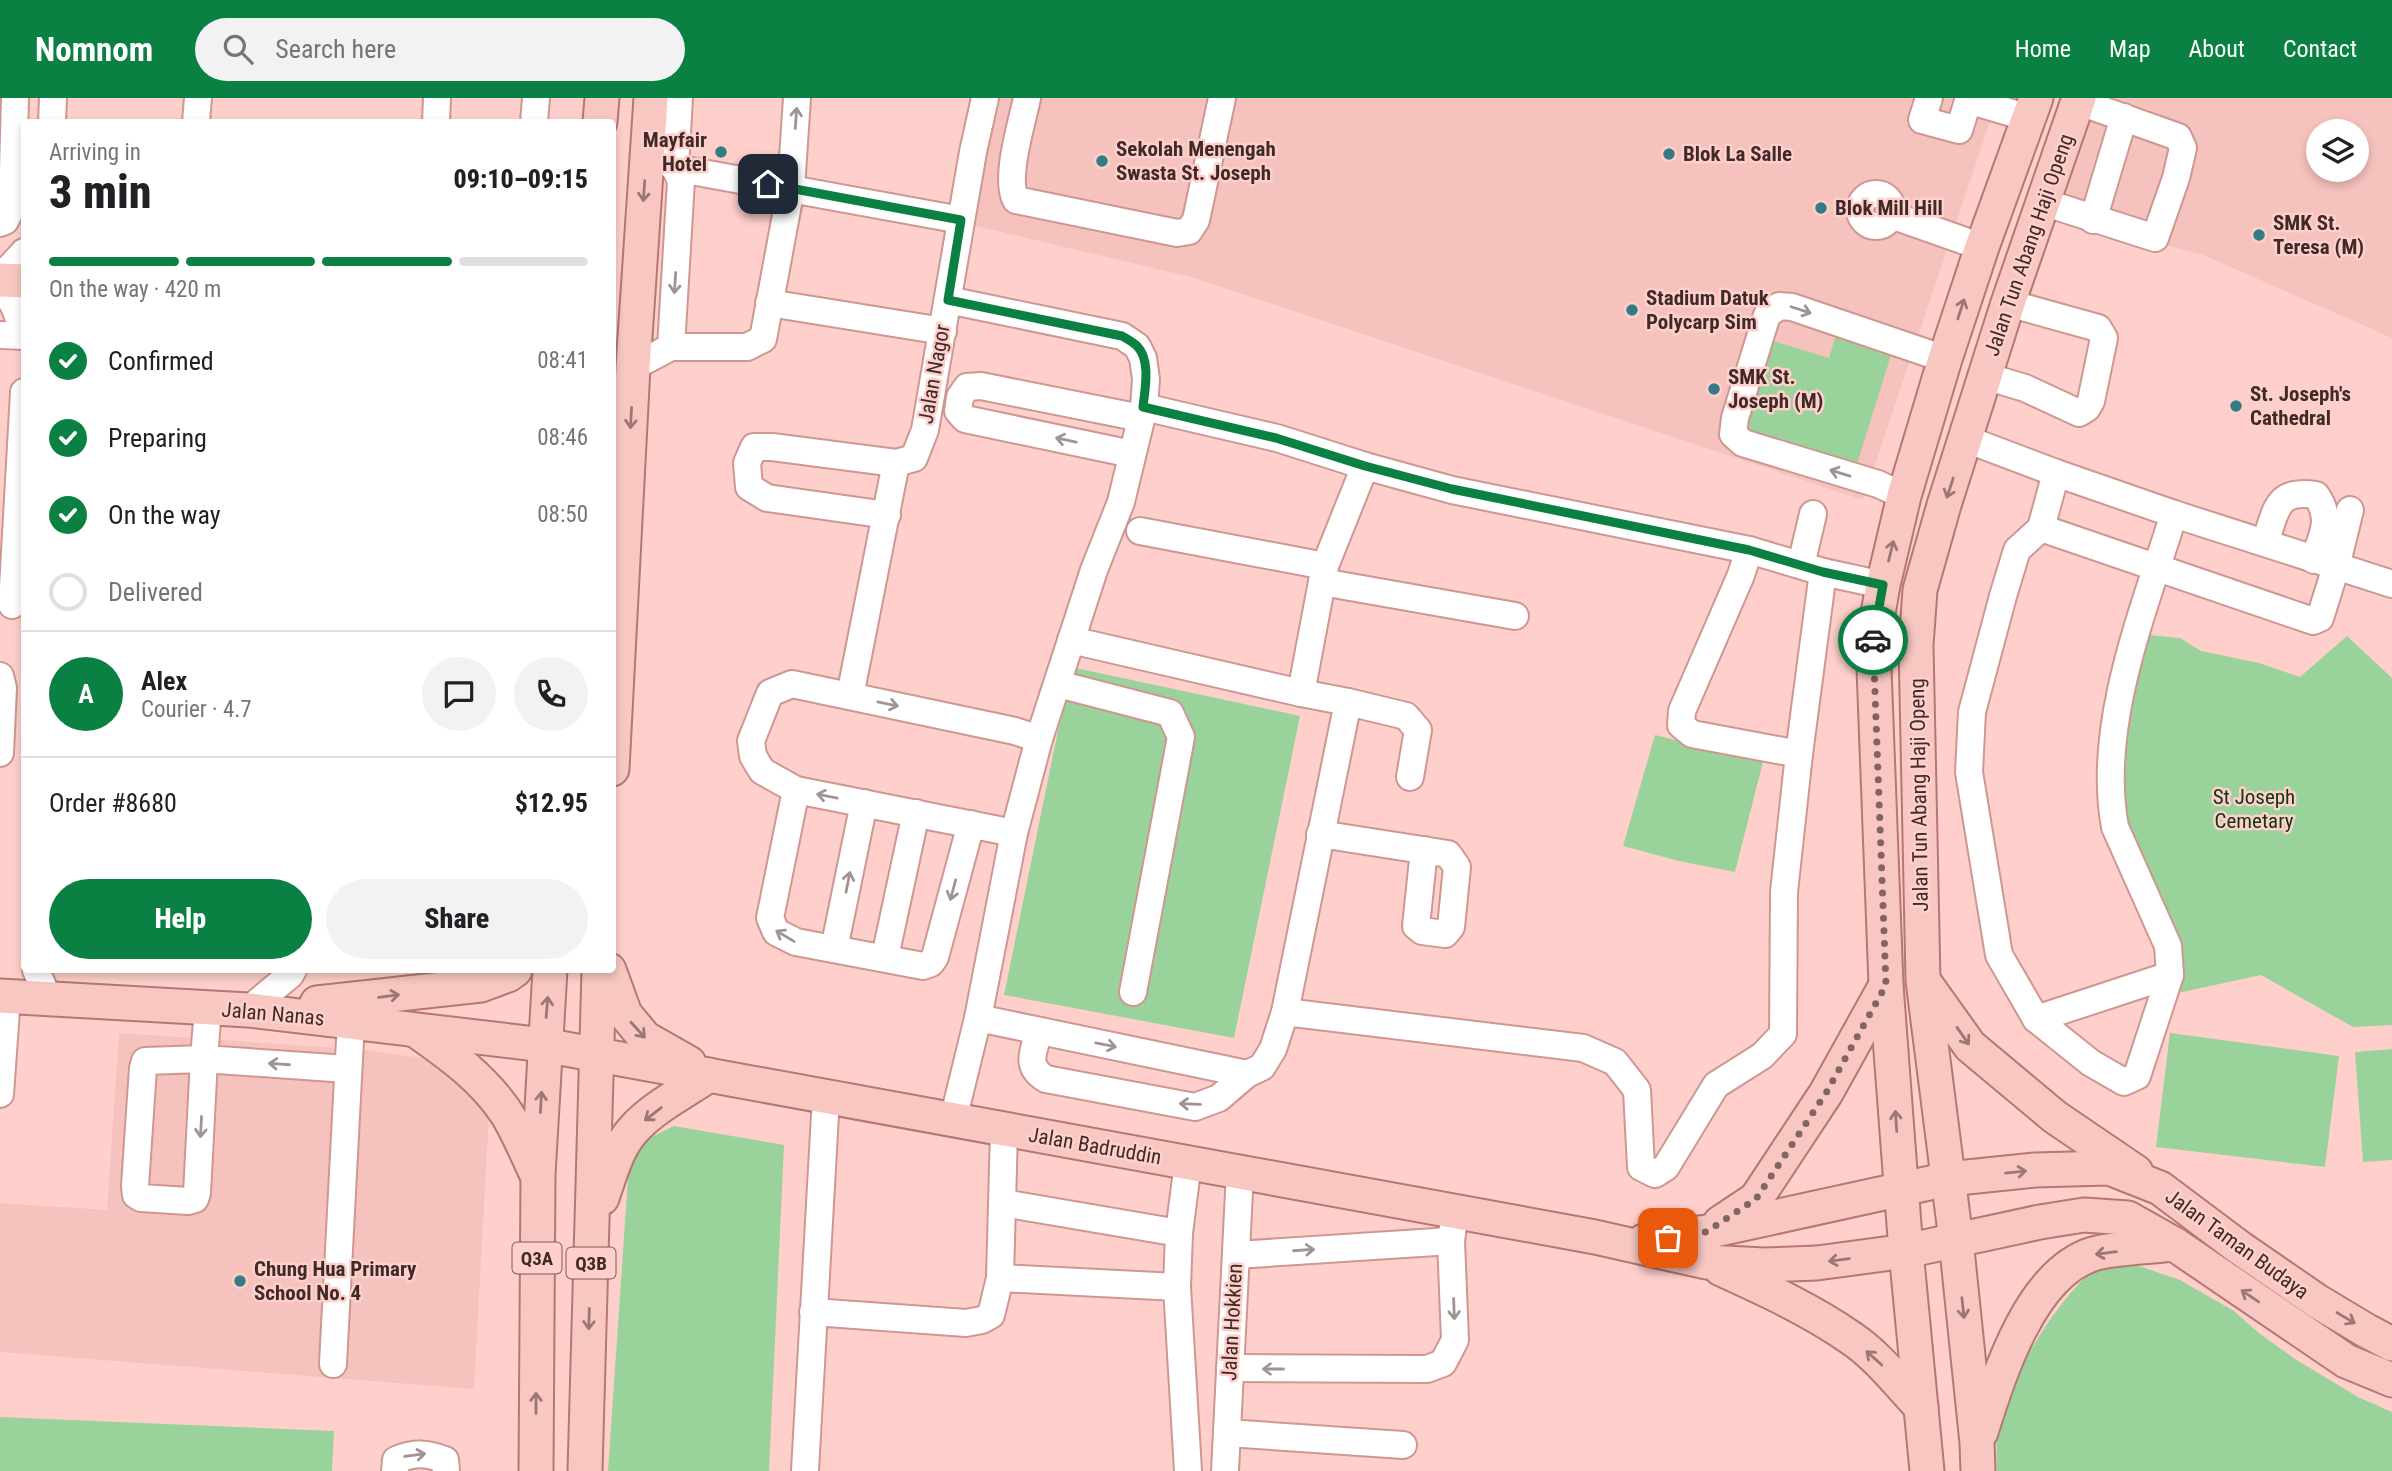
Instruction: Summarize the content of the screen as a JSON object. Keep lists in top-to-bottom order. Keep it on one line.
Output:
{"streets":{"main road":["Jalan Tun Abang Haji Openg","Jalan Nanas","Jalan Badruddin","Jalan Taman Budaya","Q3A","Q3B"],"street":["Jalan Nagor","Jalan Hokkien"]},"crossings":[["Jalan Tun Abang Haji Openg","Jalan Badruddin"],["Jalan Tun Abang Haji Openg","Jalan Taman Budaya"],["Jalan Nanas","Jalan Badruddin"],["Jalan Nanas","Q3A"],["Jalan Nanas","Q3B"],["Jalan Badruddin","Jalan Taman Budaya"],["Jalan Badruddin","Q3B"],["Jalan Badruddin","Jalan Hokkien"]],"parks":["St Joseph Cemetary"],"places":["Mayfair Hotel","Blok La Salle","Sekolah Menengah Swasta St. Joseph","Blok Mill Hill","SMK St. Teresa (M)","Stadium Datuk Polycarp Sim","SMK St. Joseph (M)","St. Joseph's Cathedral","Chung Hua Primary School No. 4"],"page":{"header":"Nomnom","search":"Search here","nav":["Home","Map","About","Contact"],"heading":["3 min","Arriving in","09:10–09:15"],"panel":["Alex","Courier · 4.7","Order #8680","$12.95"],"bar":"On the way · 420 m","list":[["Confirmed","08:41"],["Preparing","08:46"],["On the way","08:50"],"Delivered"],"round":"A","buttons":["Help","Share"]}}
